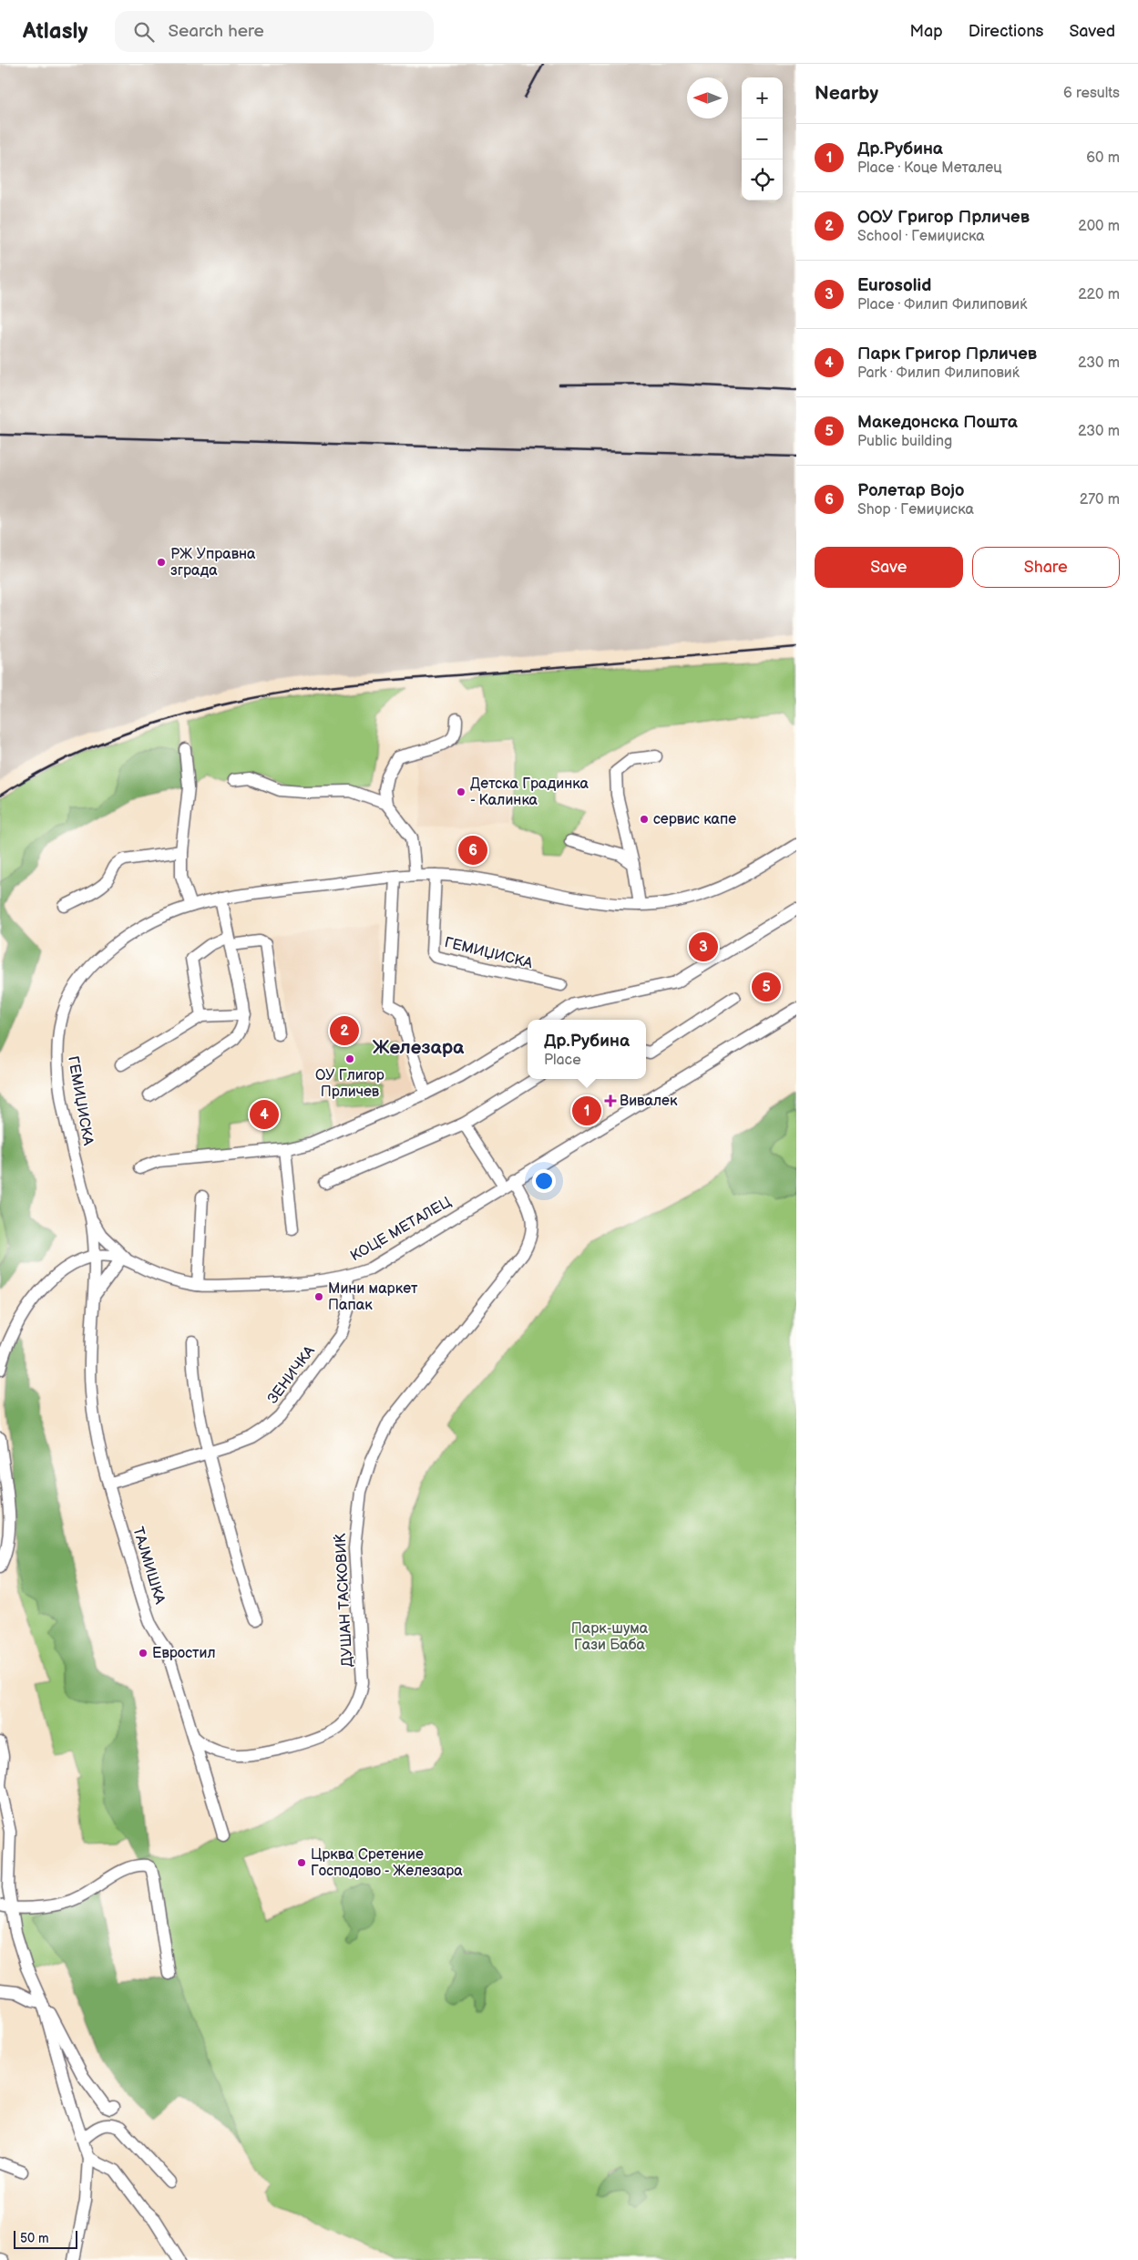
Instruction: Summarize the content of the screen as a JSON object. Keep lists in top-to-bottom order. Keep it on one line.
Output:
{"streets":{"street":["ГЕМИЏИСКА","КОЦЕ МЕТАЛЕЦ","ЗЕНИЧКА","ТАЈМИШКА","ДУШАН ТАСКОВИЌ"]},"crossings":[["ГЕМИЏИСКА","КОЦЕ МЕТАЛЕЦ"],["ГЕМИЏИСКА","ТАЈМИШКА"],["КОЦЕ МЕТАЛЕЦ","ЗЕНИЧКА"],["КОЦЕ МЕТАЛЕЦ","ТАЈМИШКА"],["КОЦЕ МЕТАЛЕЦ","ДУШАН ТАСКОВИЌ"],["ЗЕНИЧКА","ТАЈМИШКА"],["ТАЈМИШКА","ДУШАН ТАСКОВИЌ"]],"districts":["Железара"],"parks":["Парк-шума Гази Баба"],"places":{"other":["РЖ Управна зграда","Детска Градинка - Калинка","сервис капе","ОУ Глигор Прличев","Мини маркет Папак","Евростил","Црква Сретение Господово - Железара"],"health":["Вивалек"]},"scale_bar":"50 m","north":"left","page":{"header":"Atlasly","search":"Search here","nav":["Map","Directions","Saved"],"heading":["Nearby","6 results"],"map_buttons":["+","−"],"list":[{"mark":"1","name":"Др.Рубина","note":"Place · Коце Металец","value":"60 m"},{"mark":"2","name":"ООУ Григор Прличев","note":"School · Гемиџиска","value":"200 m"},{"mark":"3","name":"Eurosolid","note":"Place · Филип Филиповиќ","value":"220 m"},{"mark":"4","name":"Парк Григор Прличев","note":"Park · Филип Филиповиќ","value":"230 m"},{"mark":"5","name":"Македонска Пошта","note":"Public building","value":"230 m"},{"mark":"6","name":"Ролетар Војо","note":"Shop · Гемиџиска","value":"270 m"}],"buttons":["Save","Share"],"pins":["6","3","5","2","1","4"],"popup":["Др.Рубина","Place"],"scale":"50 m"}}
